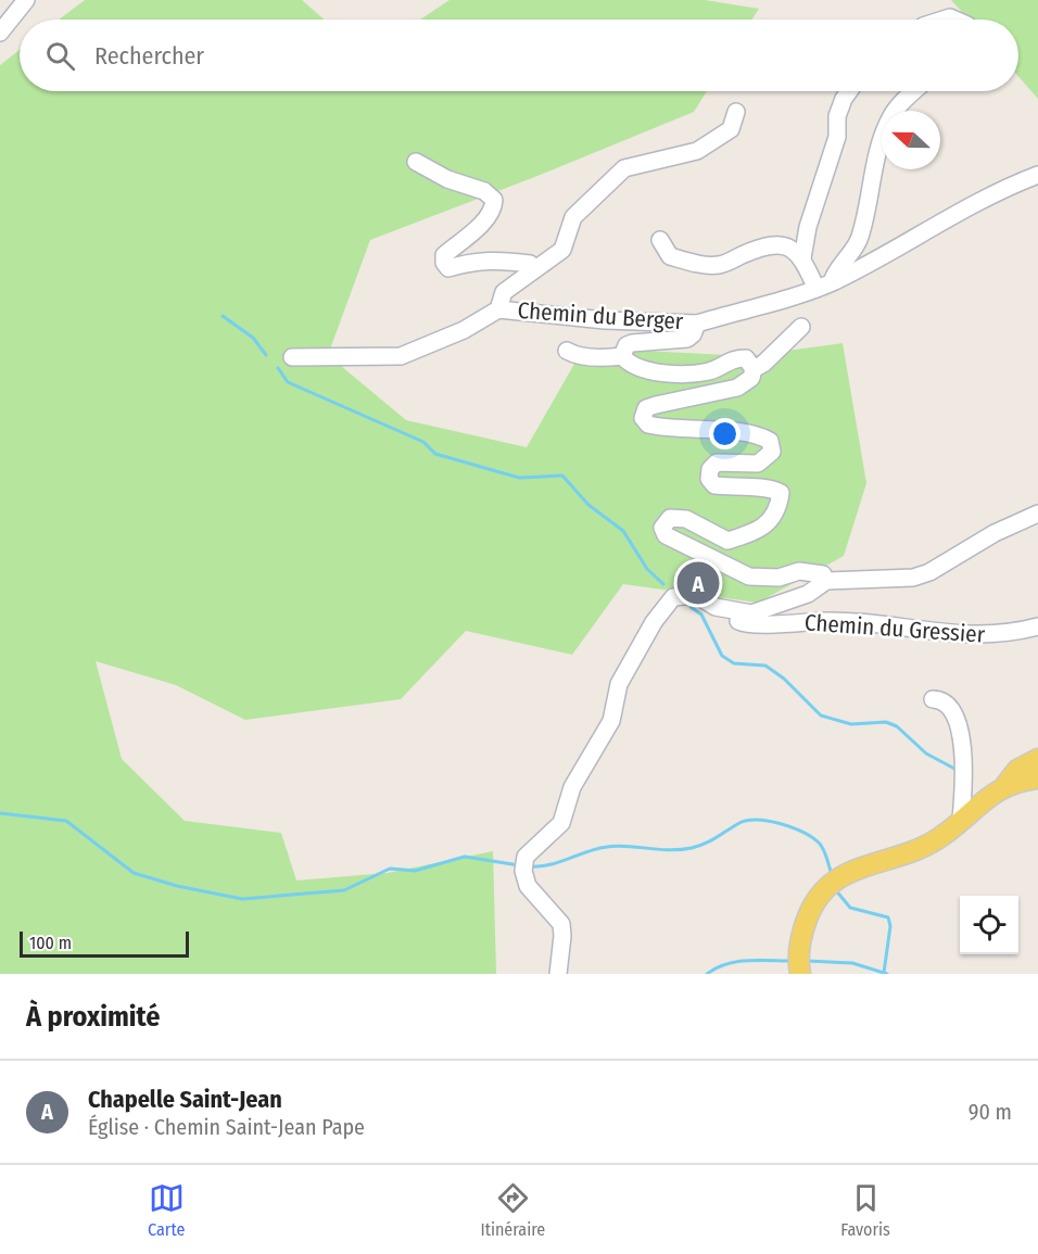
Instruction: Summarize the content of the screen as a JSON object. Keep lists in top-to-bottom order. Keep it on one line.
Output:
{"streets":{"street":["Chemin du Berger","Chemin du Gressier"]},"scale_bar":"100 m","north":"left","page":{"search":"Rechercher","pins":"A","scale":"100 m","heading":"À proximité","list":[{"mark":"A","name":"Chapelle Saint-Jean","note":"Église · Chemin Saint-Jean Pape","value":"90 m"}],"nav":["Carte","Itinéraire","Favoris"]}}
